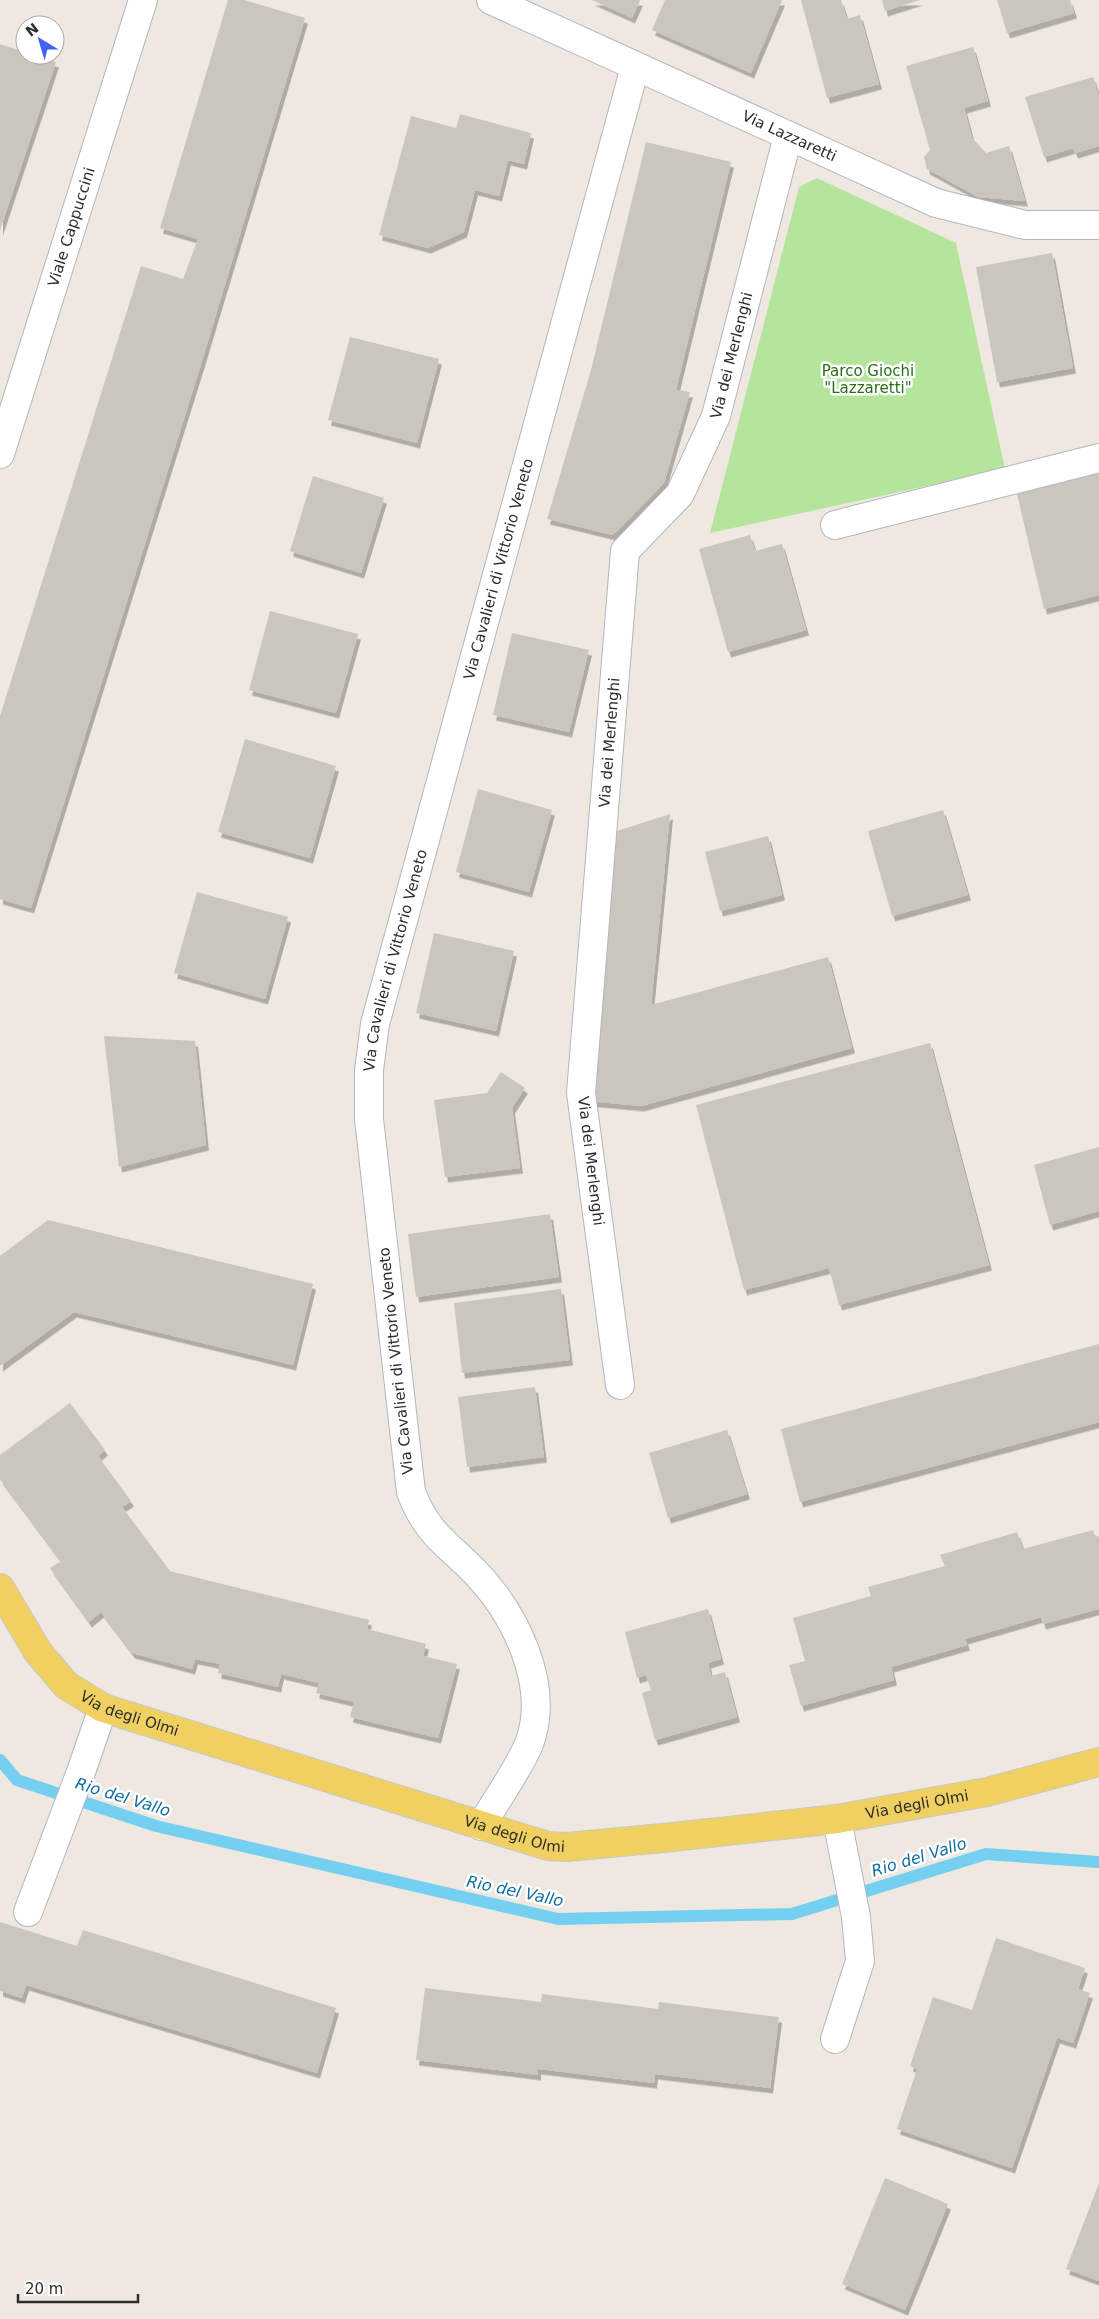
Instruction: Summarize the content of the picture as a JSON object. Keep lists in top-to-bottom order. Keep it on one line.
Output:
{"streets":{"main road":["Via degli Olmi"],"street":["Via Lazzaretti","Viale Cappuccini","Via dei Merlenghi","Via Cavalieri di Vittorio Veneto"]},"crossings":[["Via Lazzaretti","Via dei Merlenghi"],["Via Lazzaretti","Via Cavalieri di Vittorio Veneto"],["Via Cavalieri di Vittorio Veneto","Via degli Olmi"]],"water":["Rio del Vallo"],"parks":["Parco Giochi \"Lazzaretti\""],"scale_bar":"20 m","north":"top left"}
